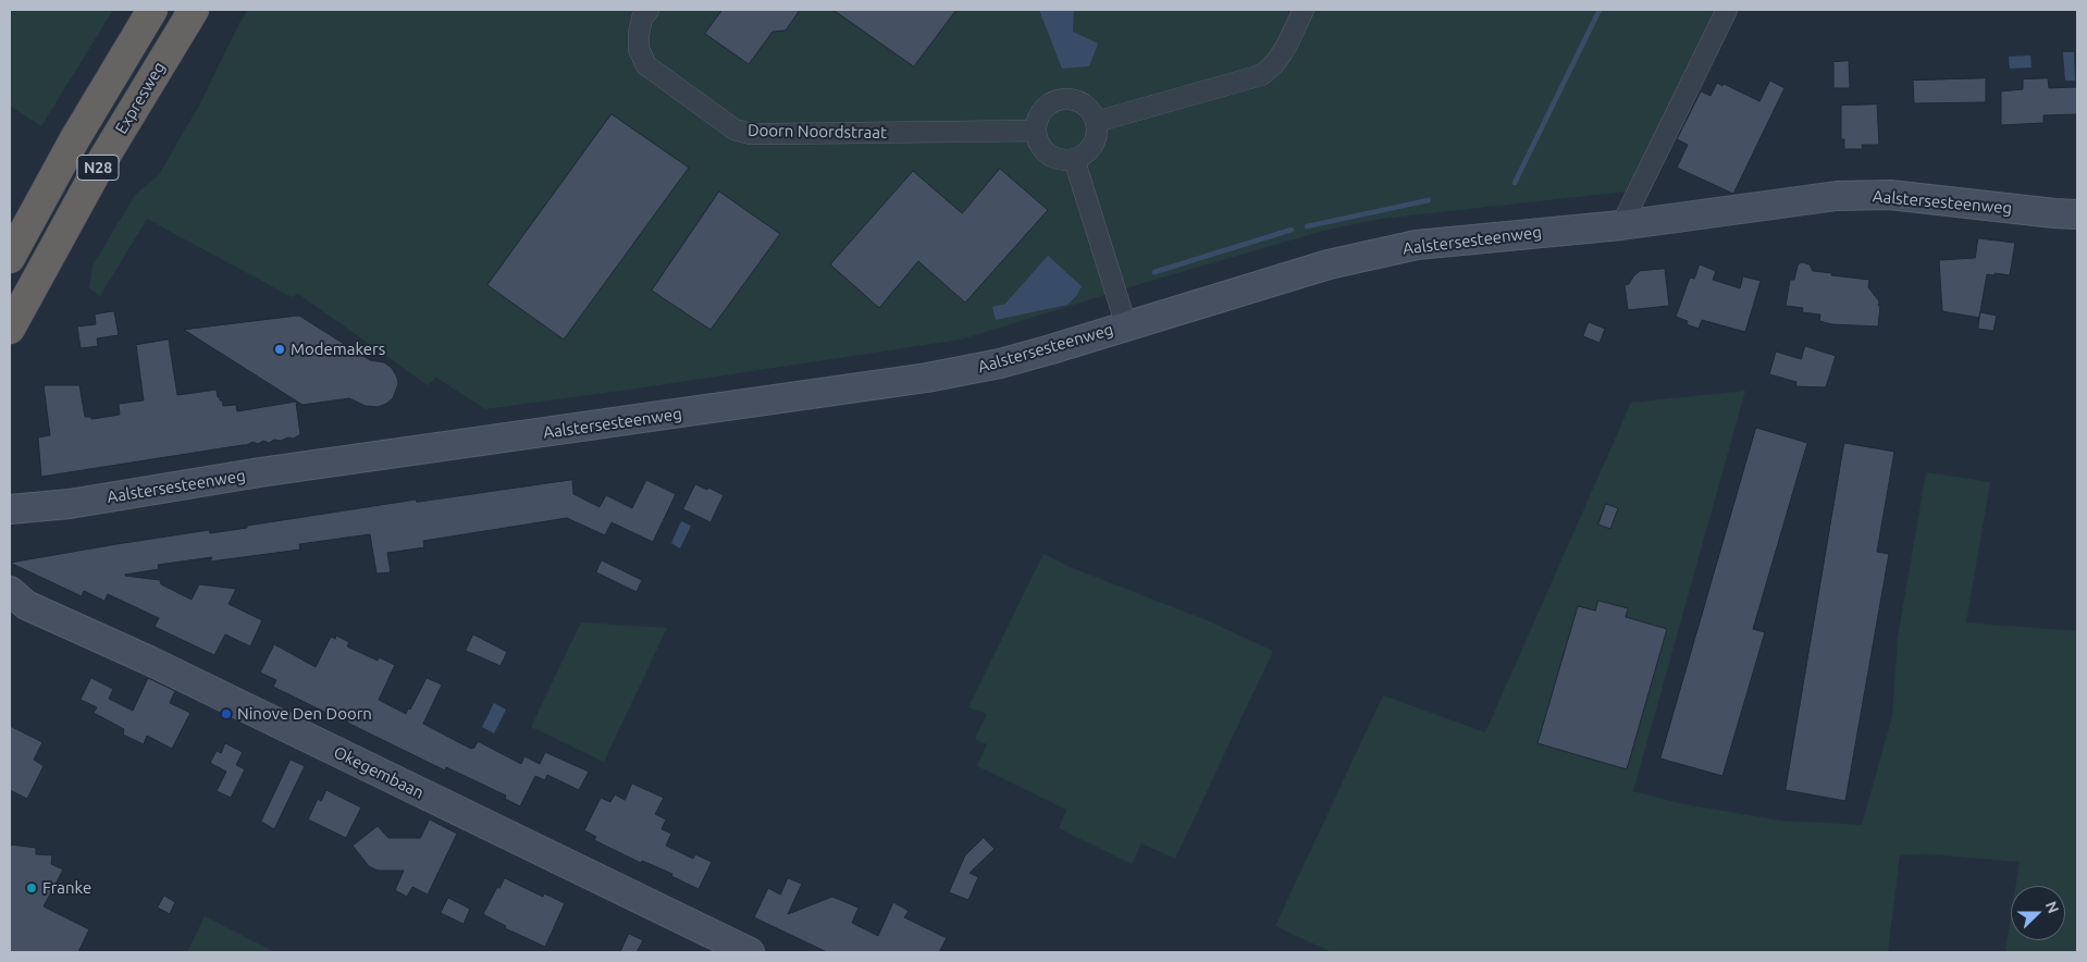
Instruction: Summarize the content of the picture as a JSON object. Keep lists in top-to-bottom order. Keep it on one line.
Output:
{"streets":{"highway":["Expresweg","N28"],"main road":["Aalstersesteenweg","Okegembaan"],"street":["Doorn Noordstraat"]},"places":["Modemakers","Ninove Den Doorn","Franke"],"north":"right"}
